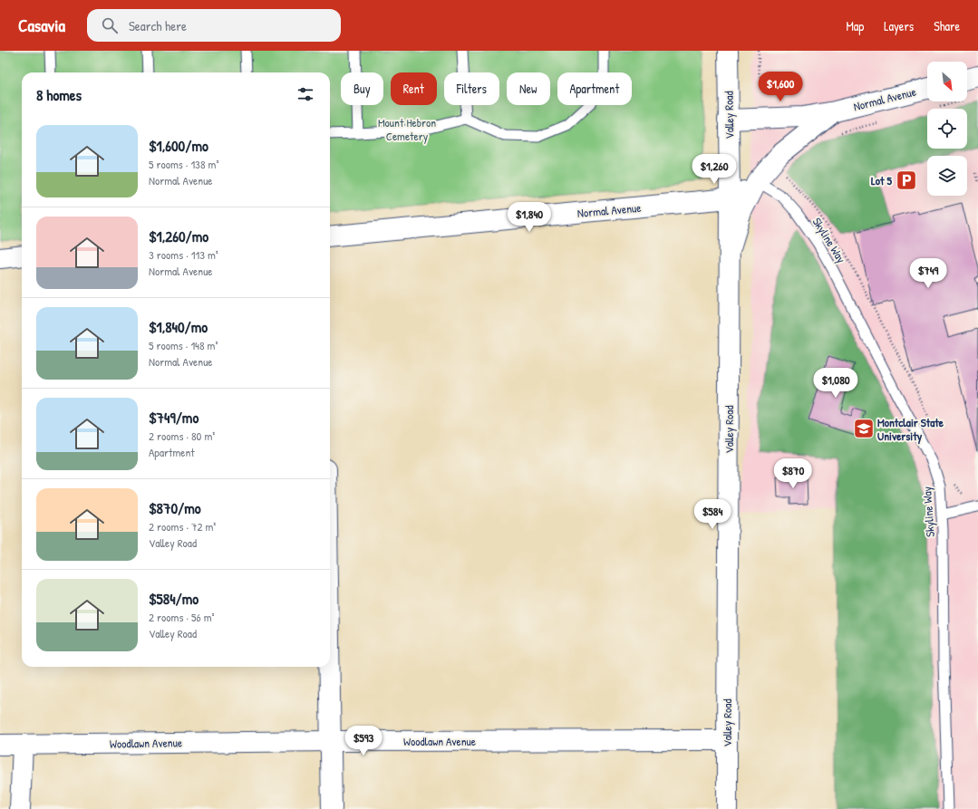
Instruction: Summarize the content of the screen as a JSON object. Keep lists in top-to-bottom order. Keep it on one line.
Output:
{"streets":{"street":["Normal Avenue","Valley Road","Woodlawn Avenue"],"lane":["Skyline Way"]},"crossings":[["Normal Avenue","Valley Road"],["Normal Avenue","Skyline Way"],["Valley Road","Woodlawn Avenue"]],"parks":["Mount Hebron Cemetery"],"places":{"parking":["Lot 5"],"school or university":["Montclair State University"]},"north":"bottom right","page":{"header":"Casavia","search":"Search here","nav":["Map","Layers","Share"],"price":["$1,600","$1,260","$1,840","$749","$1,080","$870","$584","$593"],"chip":["Buy","Rent","Filters","New","Apartment"],"heading":"8 homes","list":[{"name":"$1,600/mo","note":"5 rooms · 138 m² · Normal Avenue"},{"name":"$1,260/mo","note":"3 rooms · 113 m² · Normal Avenue"},{"name":"$1,840/mo","note":"5 rooms · 148 m² · Normal Avenue"},{"name":"$749/mo","note":"2 rooms · 80 m² · Apartment"},{"name":"$870/mo","note":"2 rooms · 72 m² · Valley Road"},{"name":"$584/mo","note":"2 rooms · 56 m² · Valley Road"}]}}
